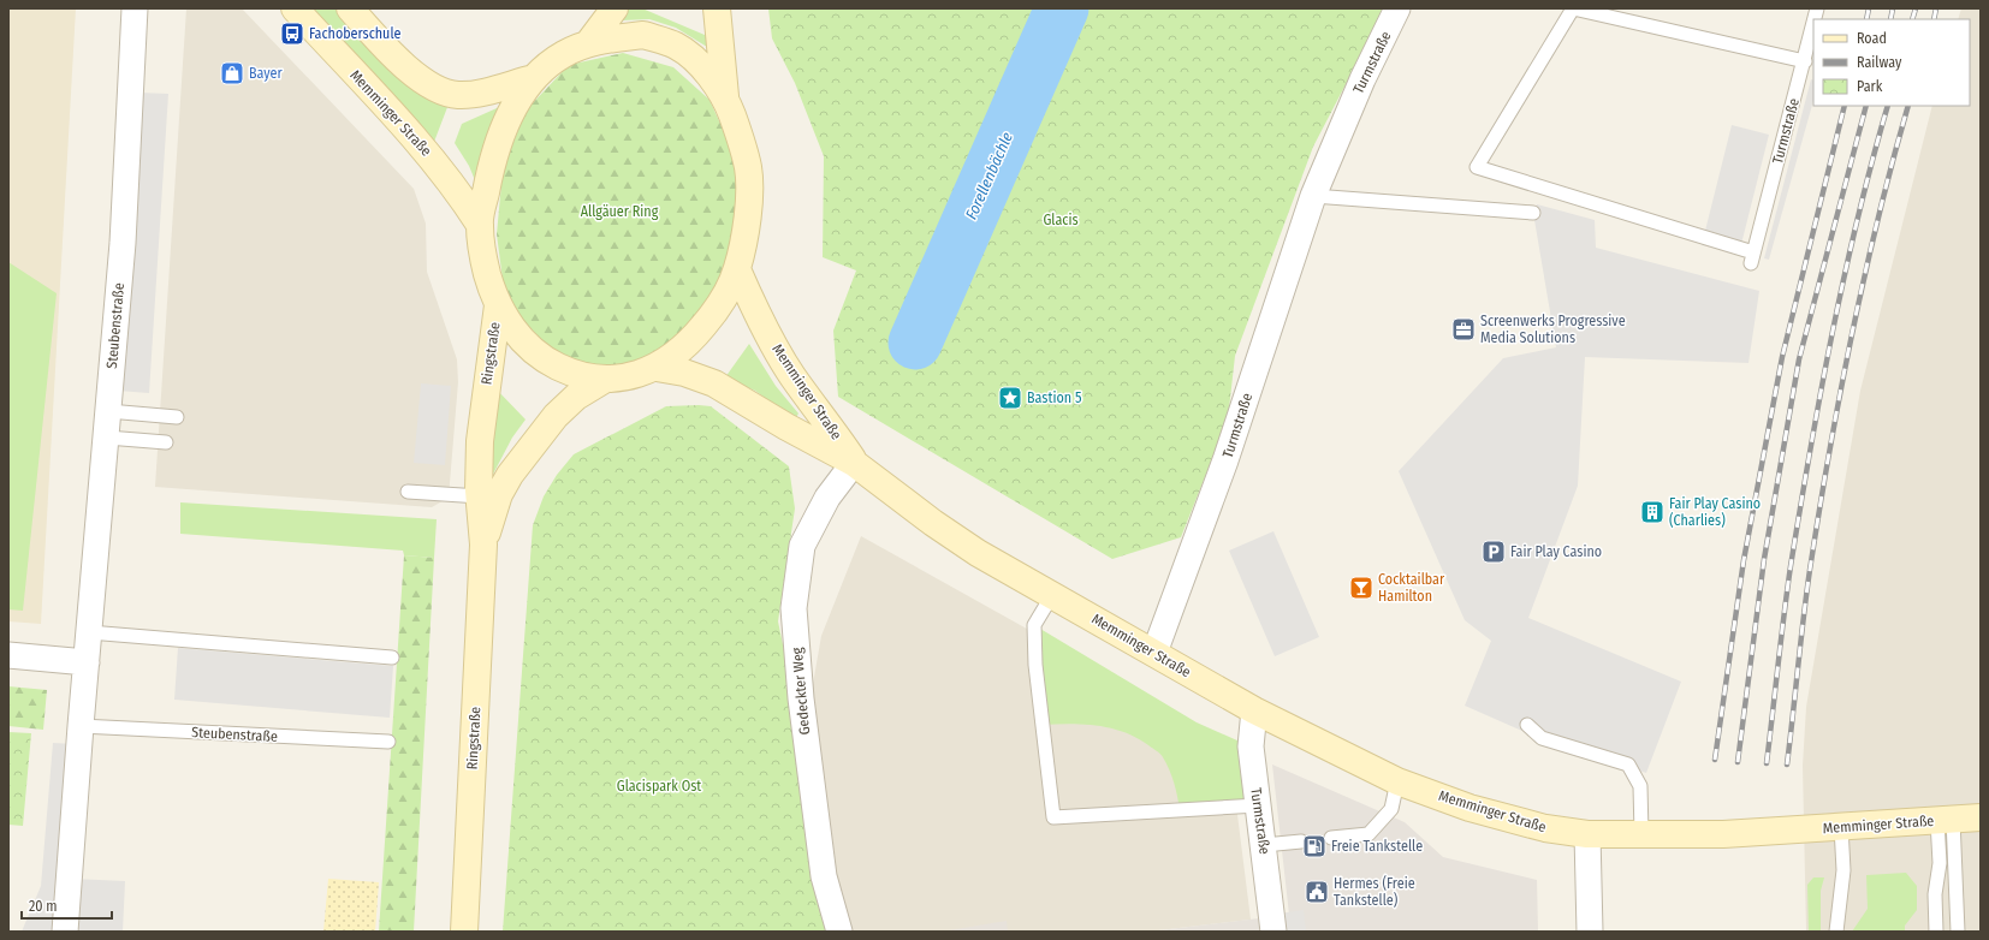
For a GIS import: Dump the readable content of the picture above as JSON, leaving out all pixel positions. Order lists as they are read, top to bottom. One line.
{"streets":{"main road":["Memminger Straße","Ringstraße"],"street":["Turmstraße","Steubenstraße","Gedeckter Weg"]},"crossings":[["Turmstraße","Memminger Straße"],["Memminger Straße","Gedeckter Weg"]],"water":["Forellenbächle"],"parks":["Allgäuer Ring","Glacis","Glacispark Ost"],"places":{"bus stop":["Fachoberschule"],"shop":["Bayer"],"office":["Screenwerks Progressive Media Solutions"],"place":["Bastion 5"],"building":["Fair Play Casino (Charlies)"],"parking":["Fair Play Casino"],"bar":["Cocktailbar Hamilton"],"fuel station":["Freie Tankstelle"],"public building":["Hermes (Freie Tankstelle)"]},"legend":["Road","Railway","Park"],"scale_bar":"20 m"}
